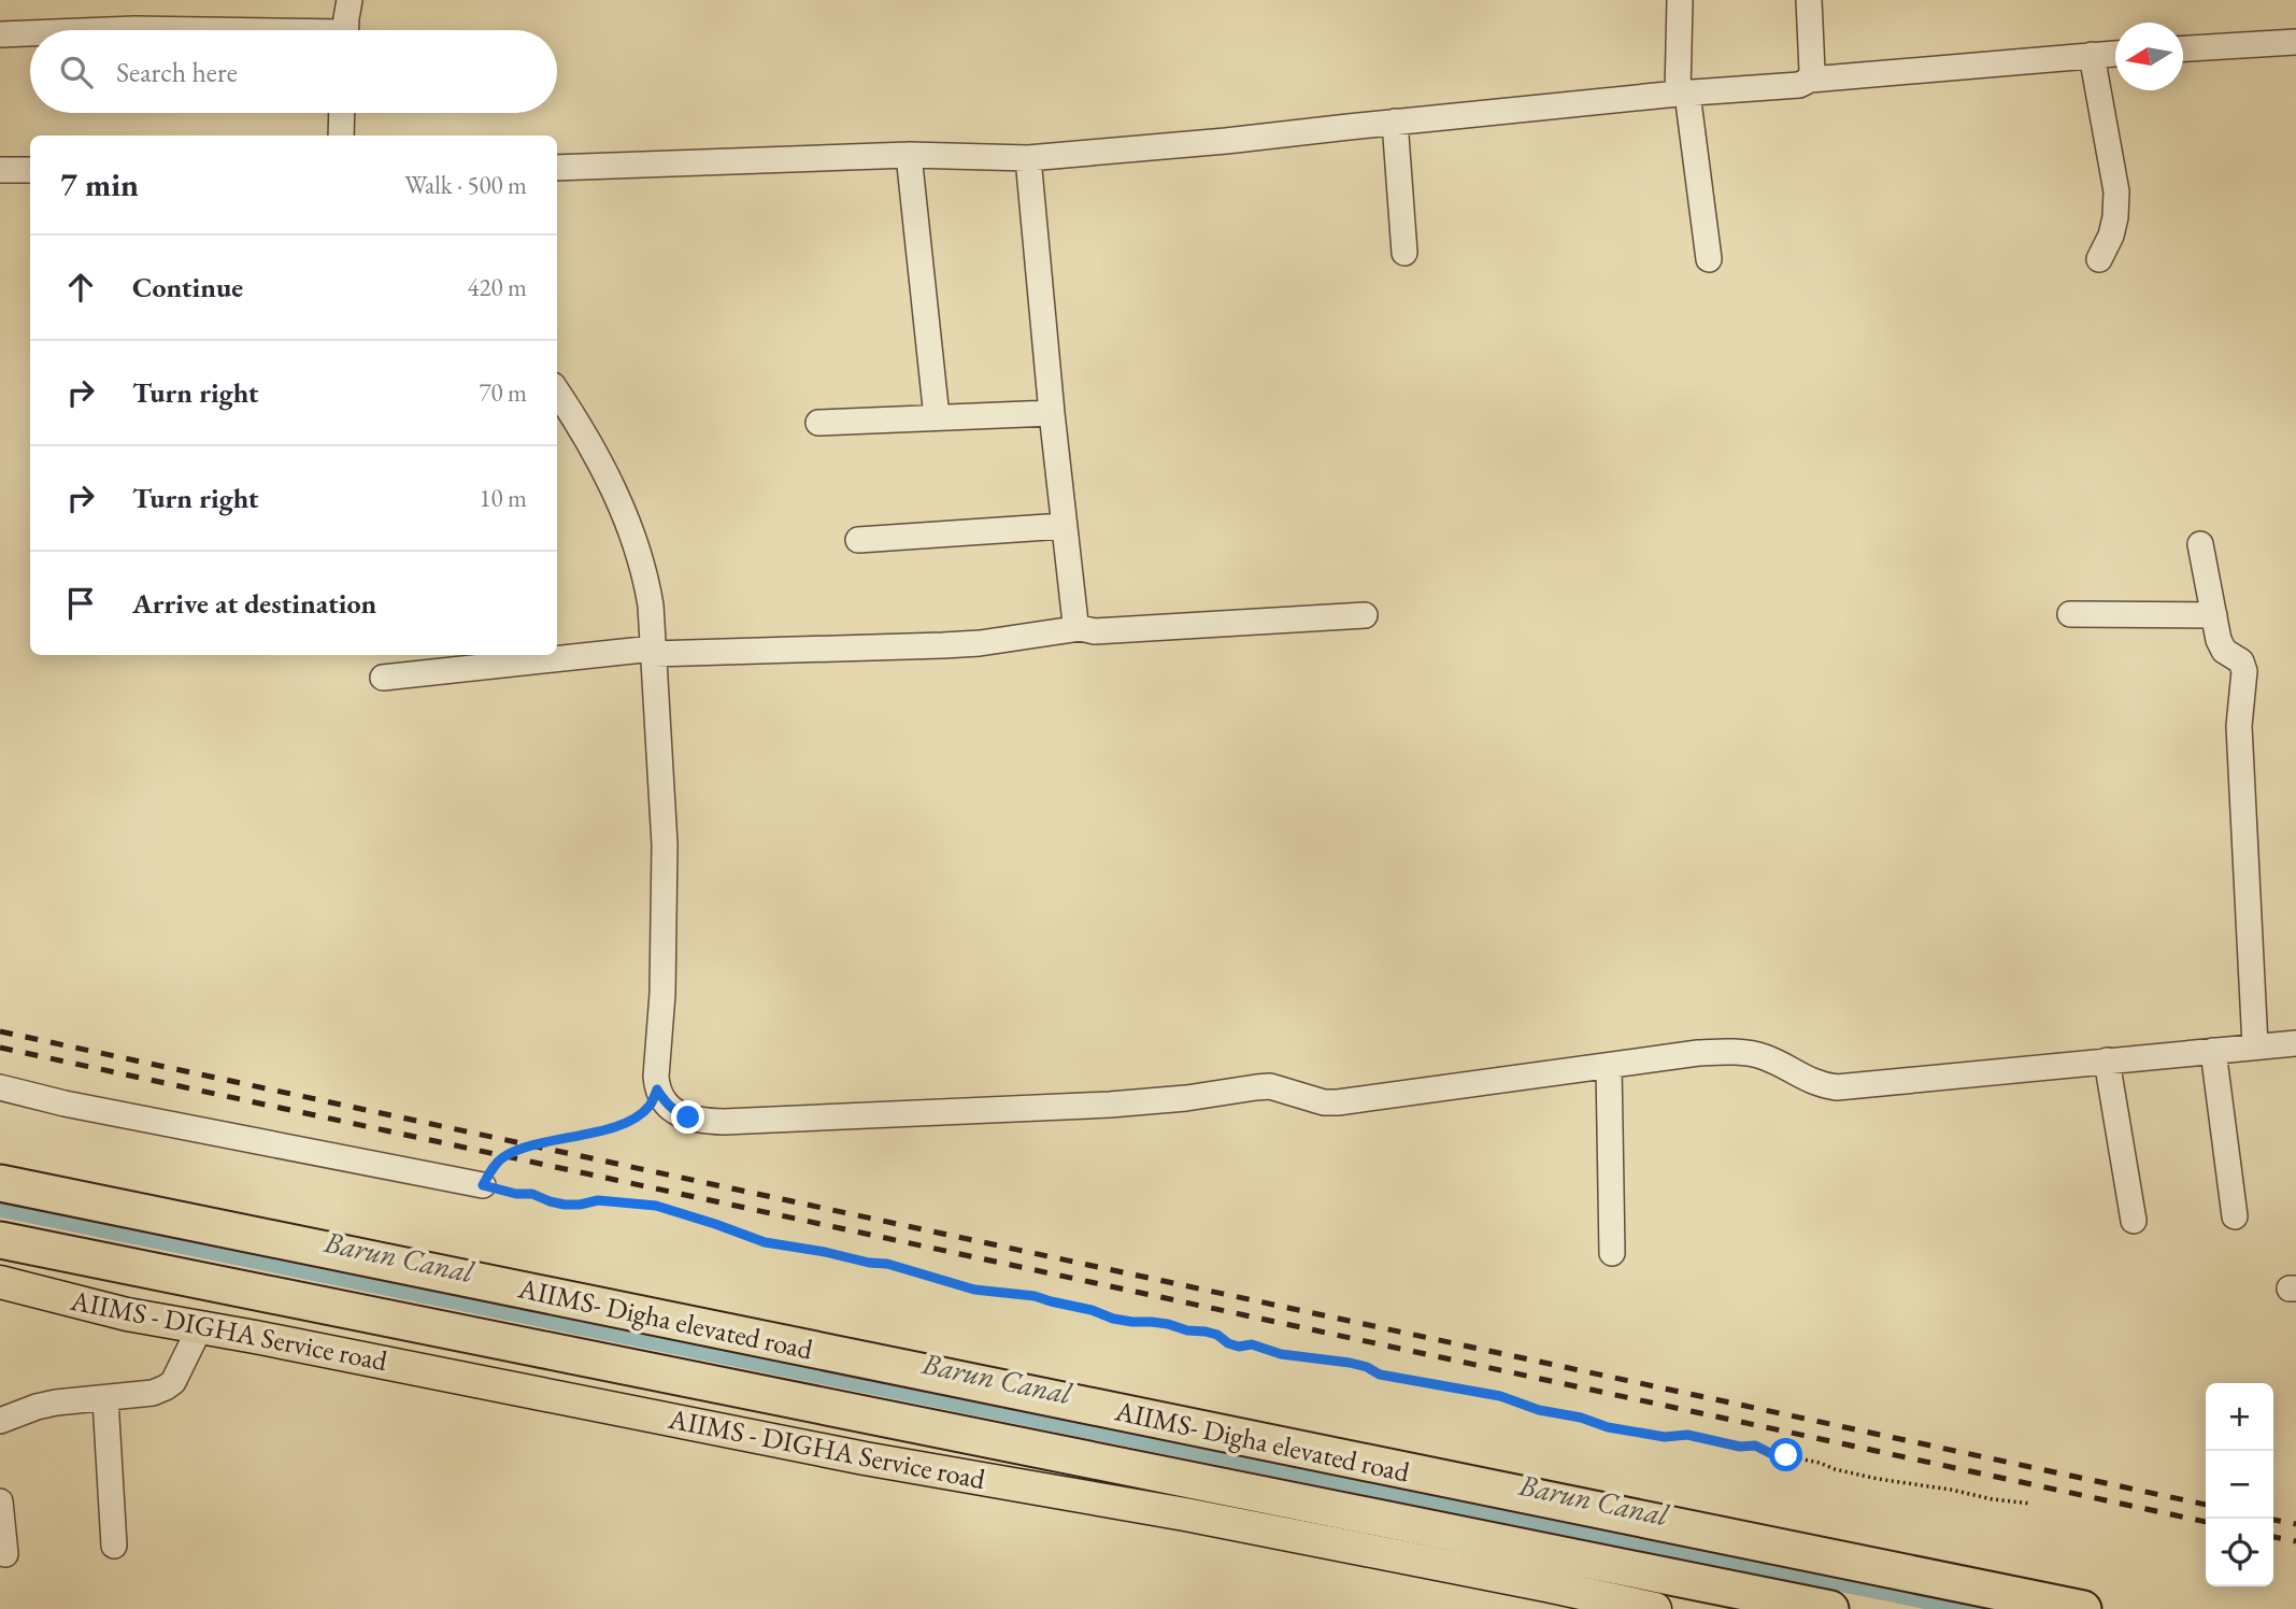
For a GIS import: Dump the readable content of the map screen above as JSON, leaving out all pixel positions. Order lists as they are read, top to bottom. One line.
{"streets":{"highway":["AIIMS- Digha elevated road"],"main road":["AIIMS - DIGHA Service road"]},"water":["Barun Canal"],"north":"left","page":{"search":"Search here","heading":["7 min","Walk · 500 m"],"list":[["Continue","420 m"],["Turn right","70 m"],["Turn right","10 m"],"Arrive at destination"],"map_buttons":["+","−"]}}
